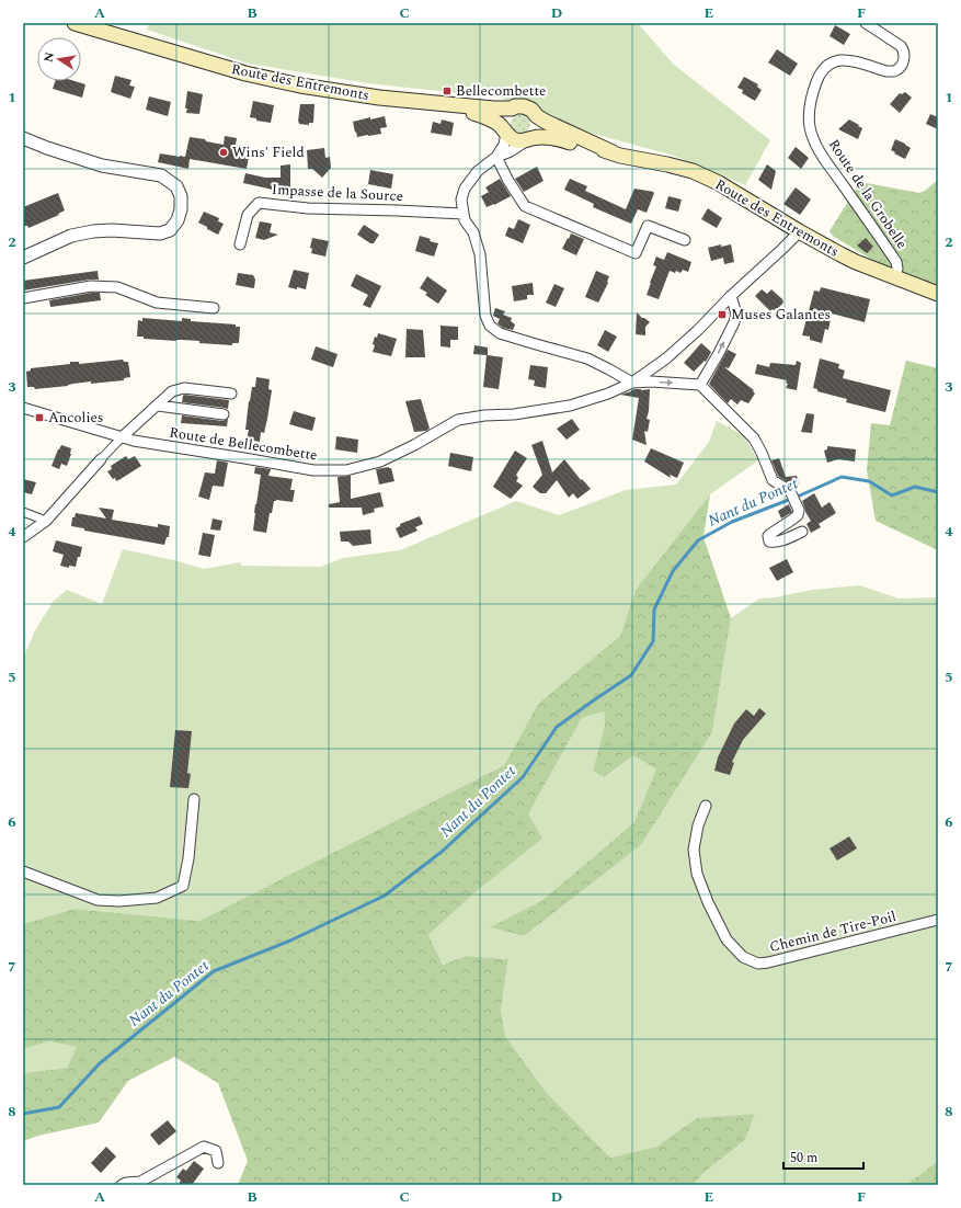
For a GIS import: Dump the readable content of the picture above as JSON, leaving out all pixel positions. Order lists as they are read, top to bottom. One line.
{"streets":{"main road":["Route des Entremonts"],"street":["Impasse de la Source","Route de la Grobelle","Route de Bellecombette","Chemin de Tire-Poil"]},"crossings":[["Route des Entremonts","Route de la Grobelle"],["Route des Entremonts","Route de Bellecombette"]],"water":["Nant du Pontet"],"places":{"transit":["Bellecombette","Muses Galantes","Ancolies"],"other":["Wins' Field"]},"scale_bar":"50 m","north":"left","grid":{"columns":["A","B","C","D","E","F"],"rows":["1","2","3","4","5","6","7","8"]}}
